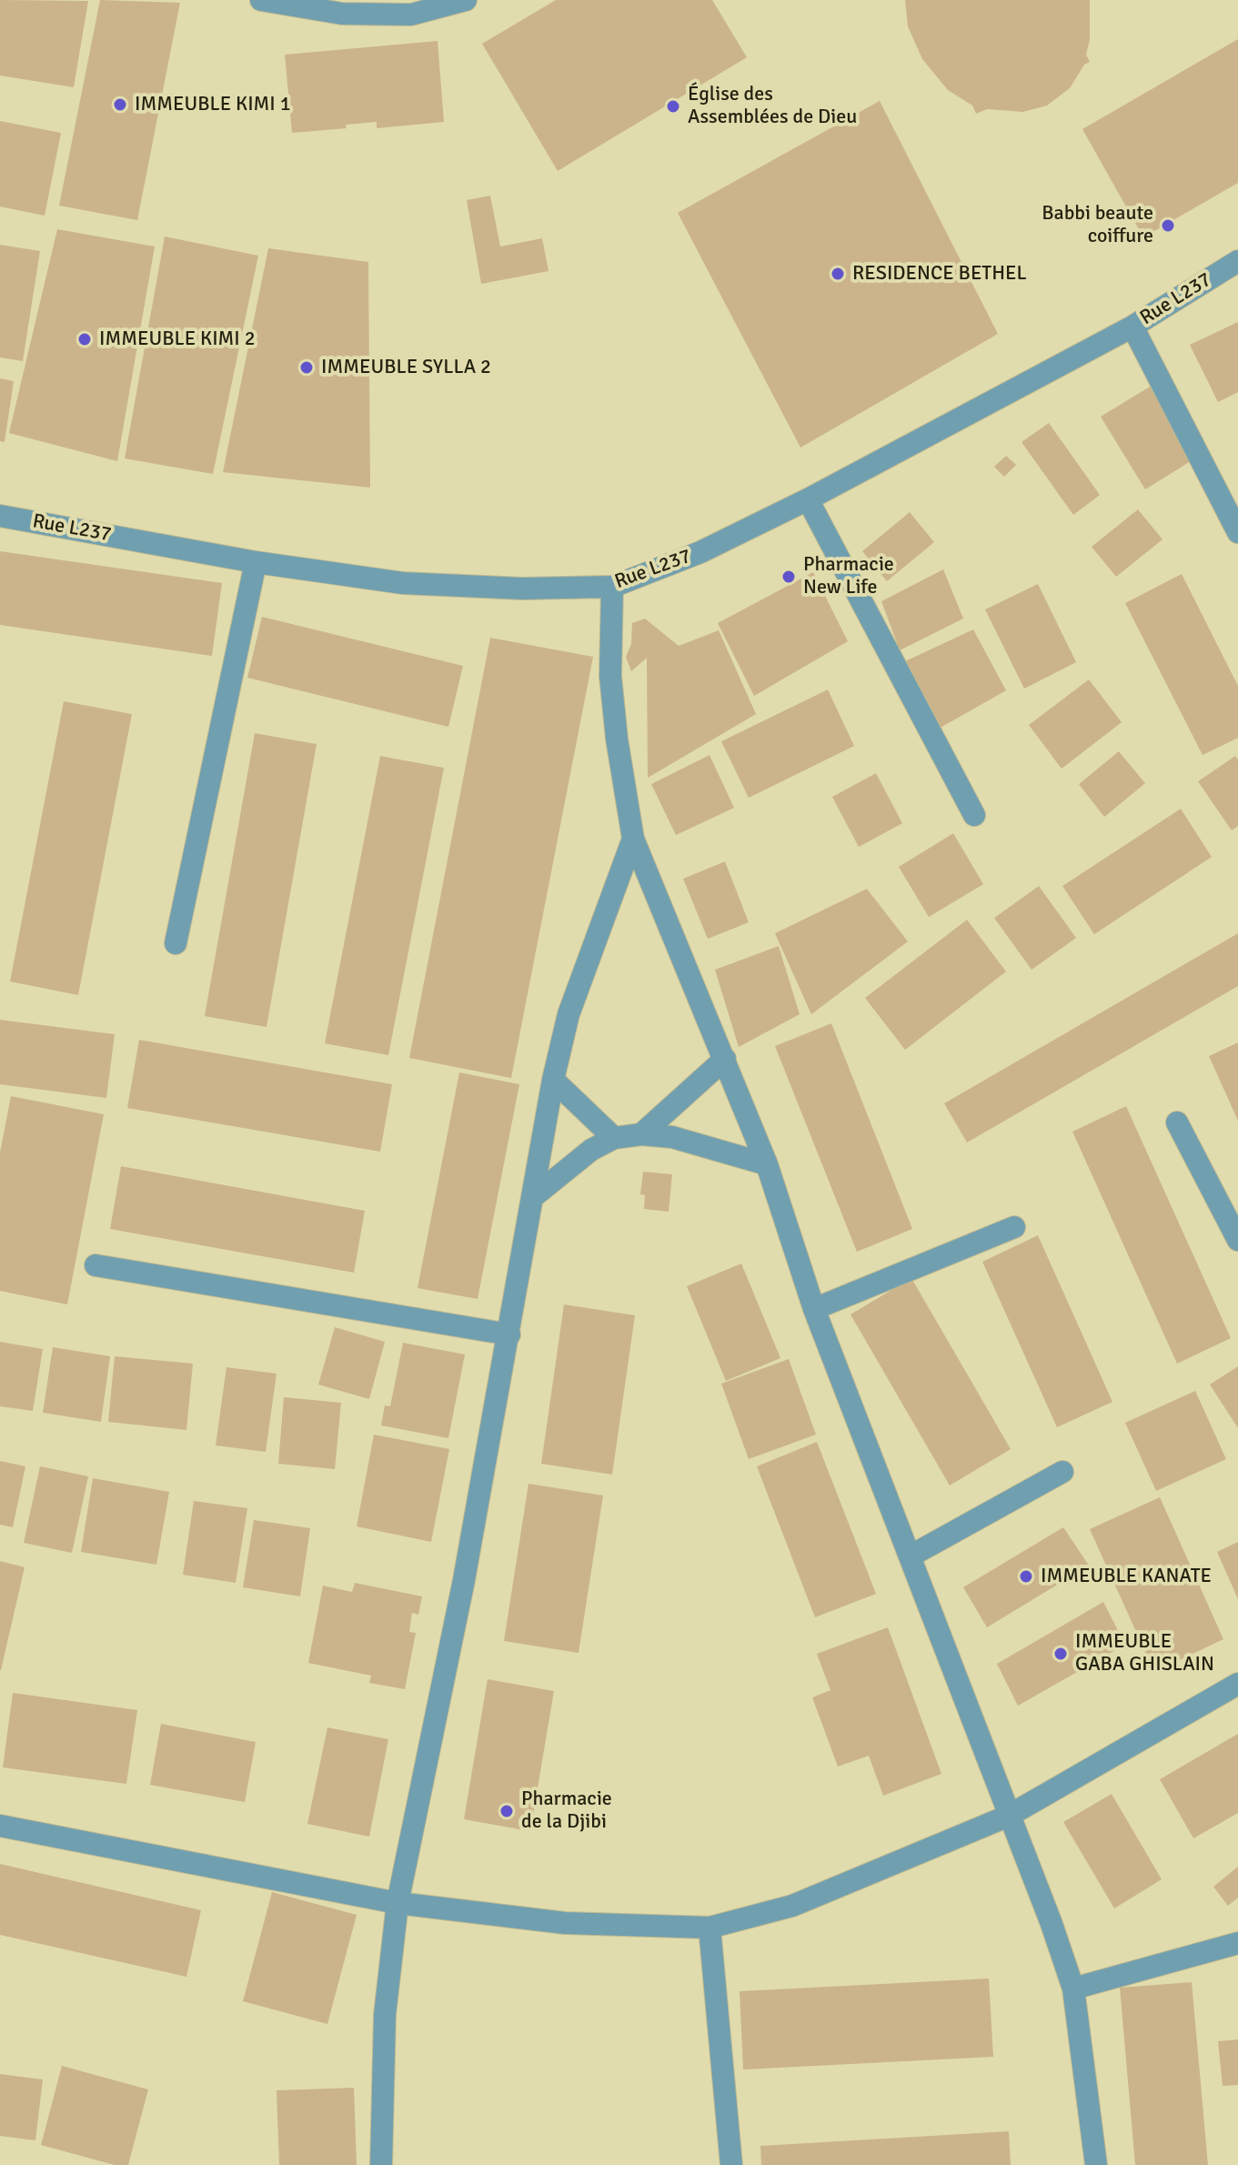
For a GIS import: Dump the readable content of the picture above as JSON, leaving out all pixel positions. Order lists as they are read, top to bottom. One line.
{"streets":{"street":["Rue L237"]},"places":["IMMEUBLE KIMI 1","Église des Assemblées de Dieu","Babbi beaute coiffure","RESIDENCE BETHEL","IMMEUBLE KIMI 2","IMMEUBLE SYLLA 2","Pharmacie New Life","IMMEUBLE KANATE","IMMEUBLE GABA GHISLAIN","Pharmacie de la Djibi"]}
